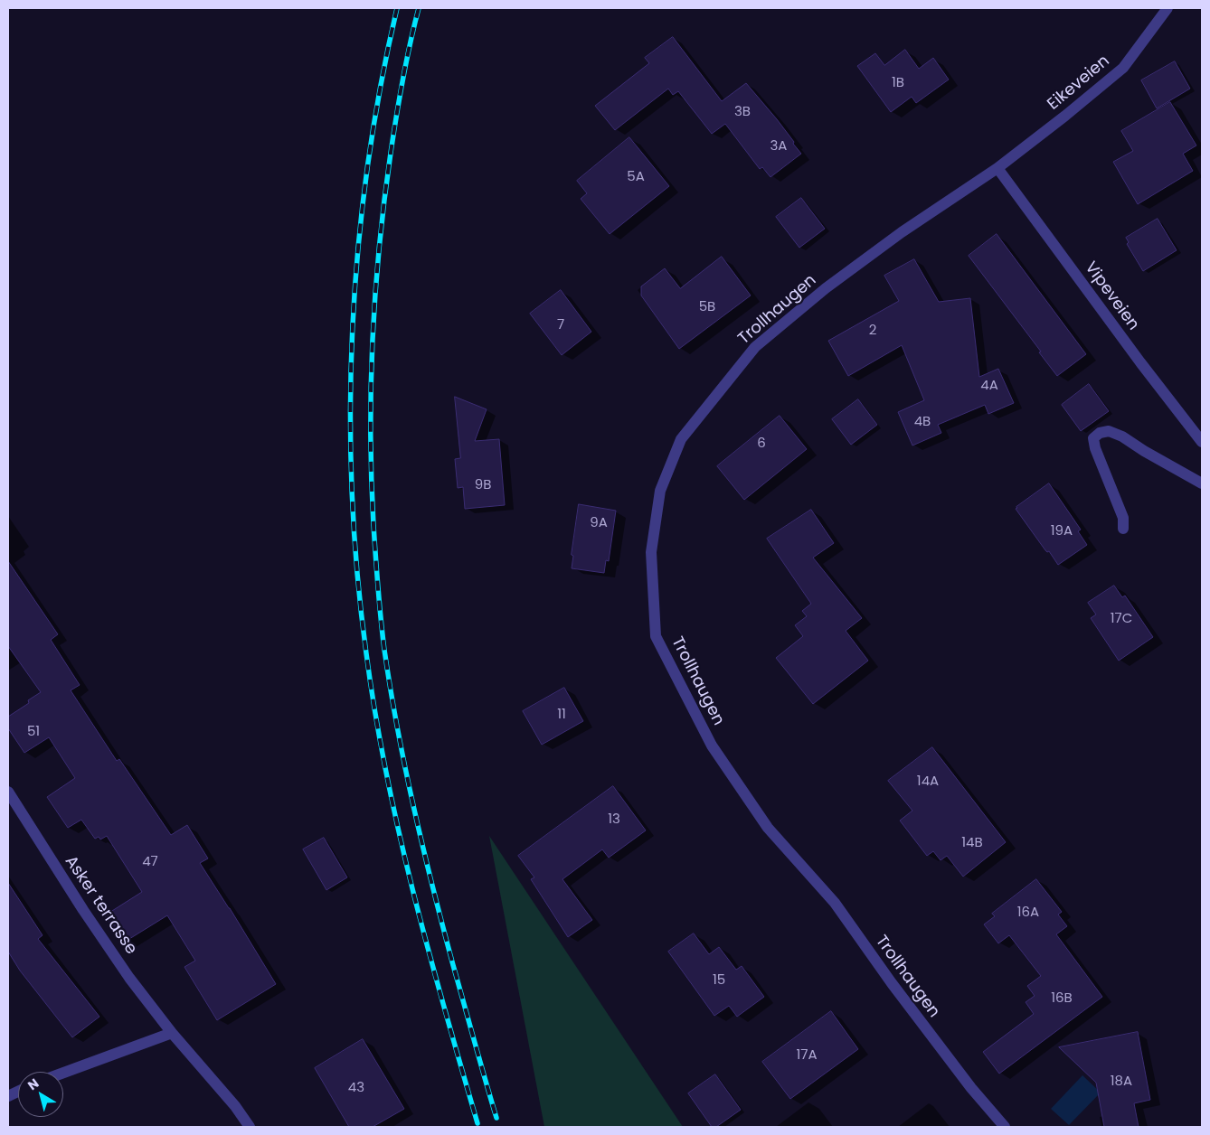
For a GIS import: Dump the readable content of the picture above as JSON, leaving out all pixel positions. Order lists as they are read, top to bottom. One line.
{"streets":{"street":["Eikeveien","Vipeveien","Trollhaugen","Asker terrasse"]},"crossings":[["Eikeveien","Vipeveien"],["Eikeveien","Trollhaugen"],["Vipeveien","Trollhaugen"]],"house_numbers":["1B","3B","3A","5A","5B","7","2","4A","4B","6","9B","9A","19A","17C","11","51","14A","13","14B","47","16A","15","16B","17A","18A","43"],"north":"top left"}
